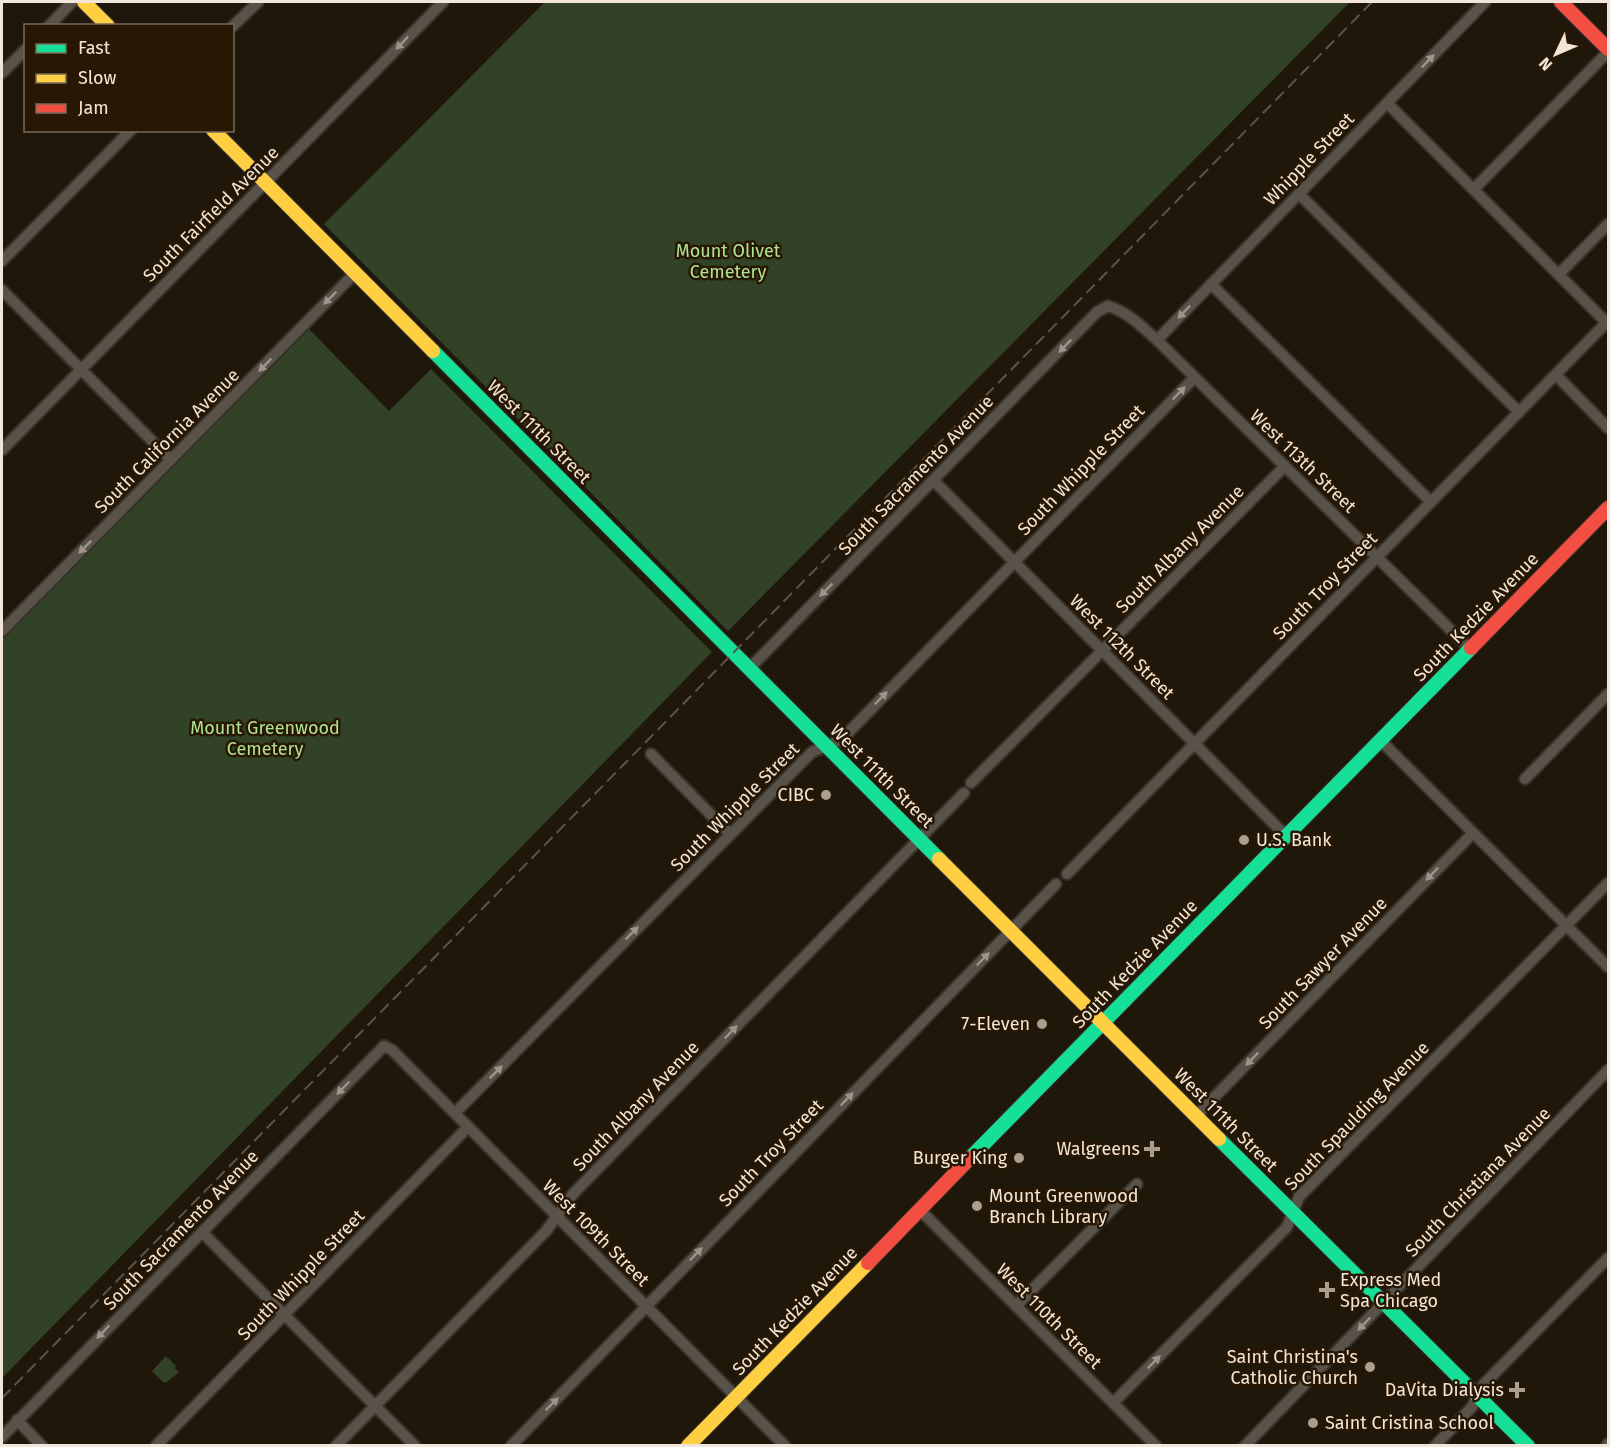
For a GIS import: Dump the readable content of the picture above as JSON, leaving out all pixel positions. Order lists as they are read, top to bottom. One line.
{"streets":{"main road":["West 111th Street","South Kedzie Avenue"],"street":["Whipple Street","South Fairfield Avenue","South California Avenue","West 113th Street","South Whipple Street","South Sacramento Avenue","South Albany Avenue","South Troy Street","West 112th Street","South Sawyer Avenue","South Spaulding Avenue","South Christiana Avenue","West 109th Street","West 110th Street"]},"crossings":[["Whipple Street","West 113th Street"],["South Fairfield Avenue","West 111th Street"],["West 111th Street","South California Avenue"],["West 111th Street","South Whipple Street"],["West 111th Street","South Sacramento Avenue"],["West 111th Street","South Albany Avenue"],["West 111th Street","South Troy Street"],["West 111th Street","South Kedzie Avenue"],["West 111th Street","South Sawyer Avenue"],["West 111th Street","South Spaulding Avenue"],["West 111th Street","South Christiana Avenue"],["West 113th Street","South Whipple Street"],["West 113th Street","South Sacramento Avenue"],["West 113th Street","South Albany Avenue"],["West 113th Street","South Troy Street"],["West 113th Street","South Kedzie Avenue"],["South Whipple Street","West 112th Street"],["South Whipple Street","West 109th Street"],["South Sacramento Avenue","West 112th Street"],["South Sacramento Avenue","West 109th Street"],["South Albany Avenue","West 112th Street"],["South Albany Avenue","West 109th Street"],["South Troy Street","West 112th Street"],["South Troy Street","West 109th Street"],["South Kedzie Avenue","West 112th Street"],["South Kedzie Avenue","West 109th Street"],["South Kedzie Avenue","West 110th Street"],["South Spaulding Avenue","West 110th Street"]],"one_way":["South Fairfield Avenue","South California Avenue","South Whipple Street","South Sacramento Avenue","South Albany Avenue","South Troy Street","South Sawyer Avenue","South Spaulding Avenue","South Christiana Avenue"],"parks":["Mount Olivet Cemetery","Mount Greenwood Cemetery"],"places":{"other":["CIBC","U.S. Bank","7-Eleven","Burger King","Mount Greenwood Branch Library","Saint Christina's Catholic Church","Saint Cristina School"],"health":["Walgreens","Express Med Spa Chicago","DaVita Dialysis"]},"legend":["Fast","Slow","Jam"],"north":"bottom left"}
